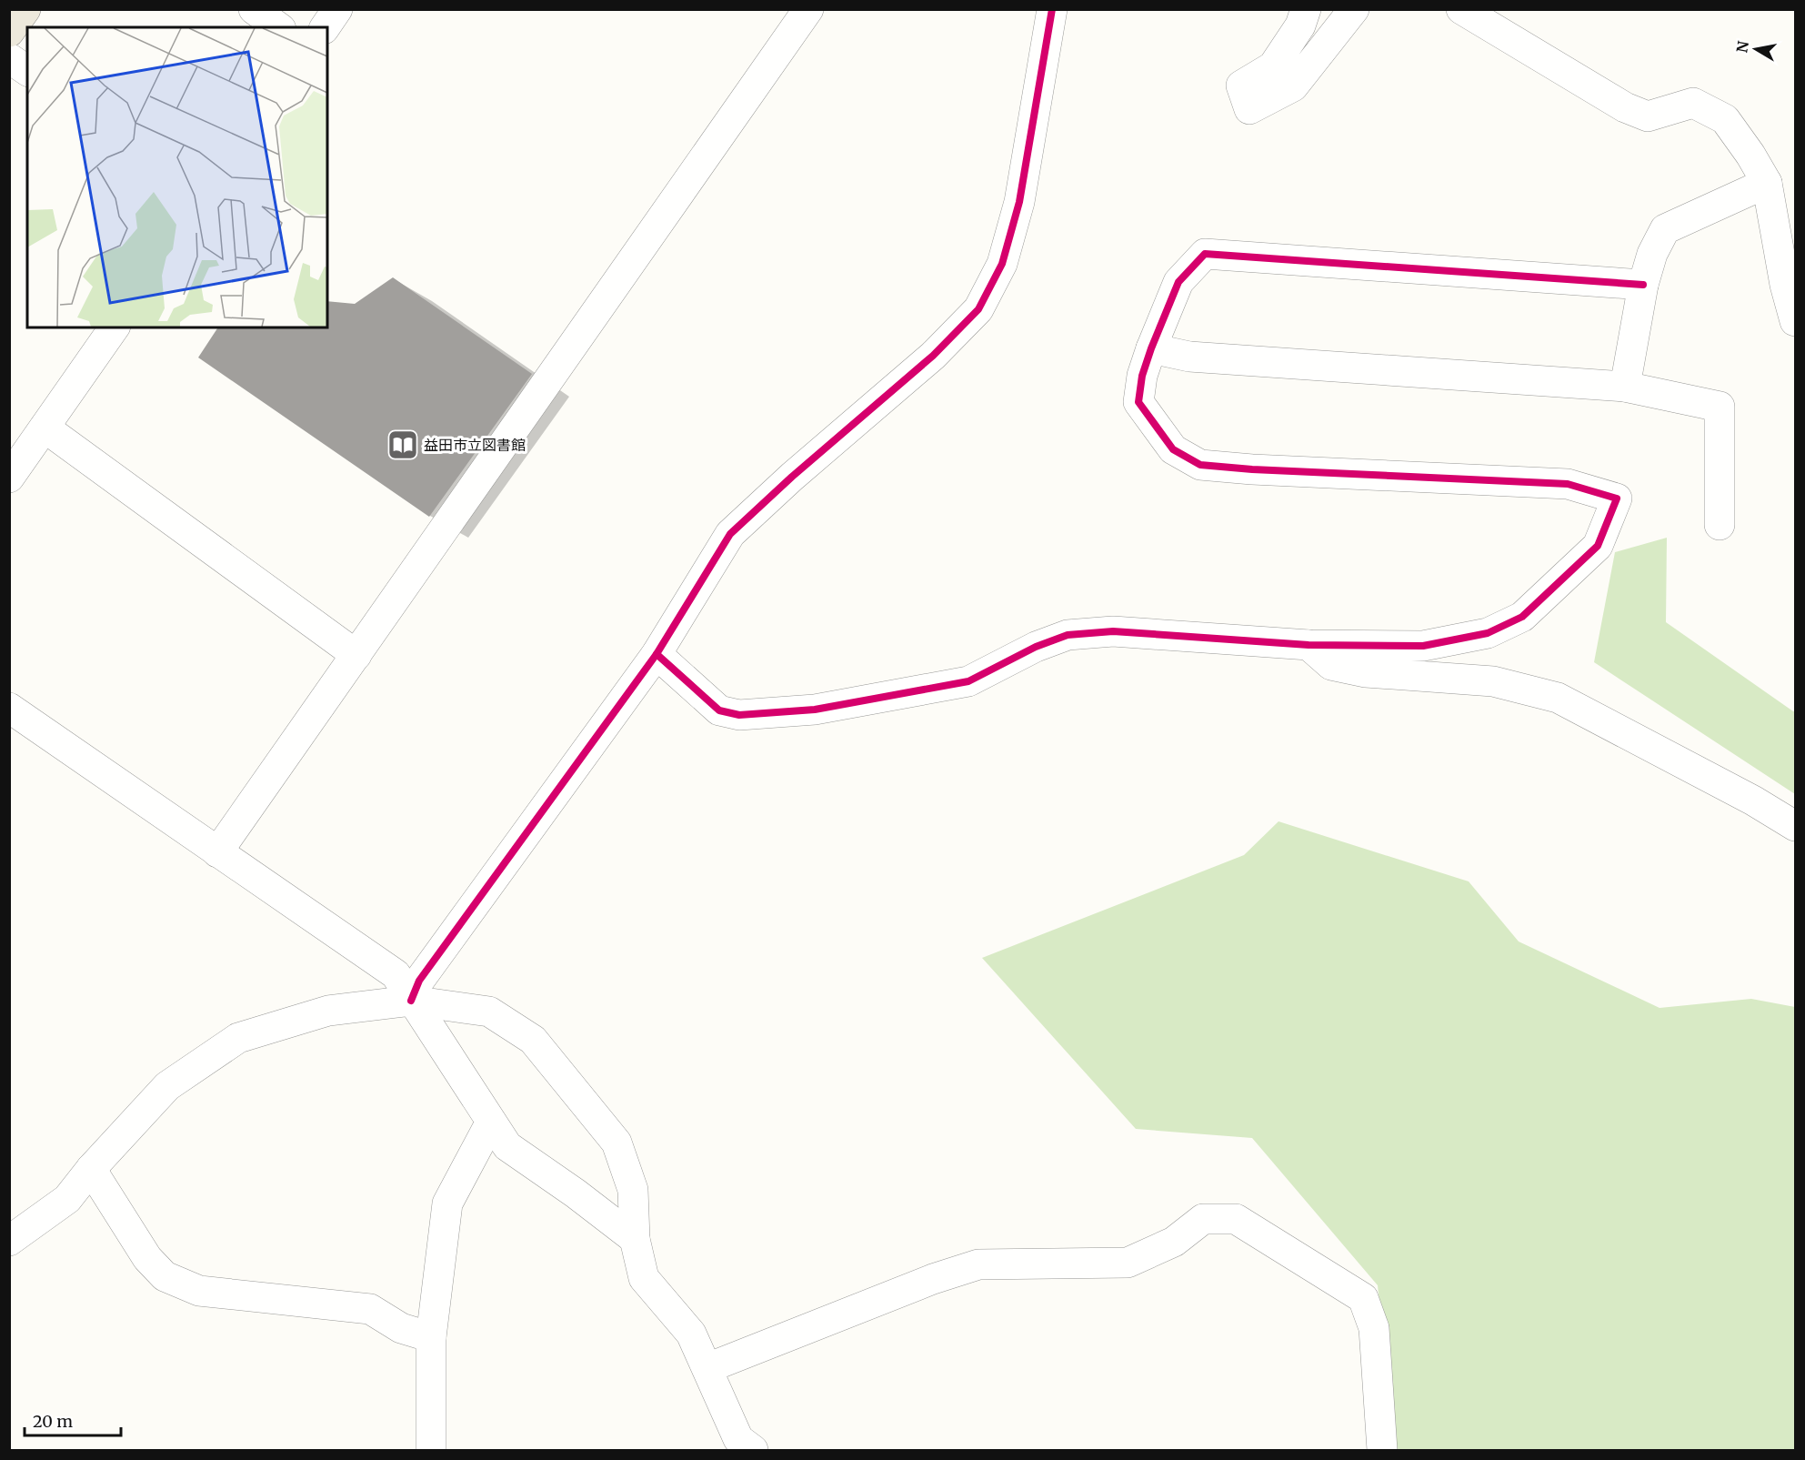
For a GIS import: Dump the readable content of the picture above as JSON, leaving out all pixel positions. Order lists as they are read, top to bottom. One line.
{"places":{"library":["益田市立図書館"]},"scale_bar":"20 m","north":"left"}
